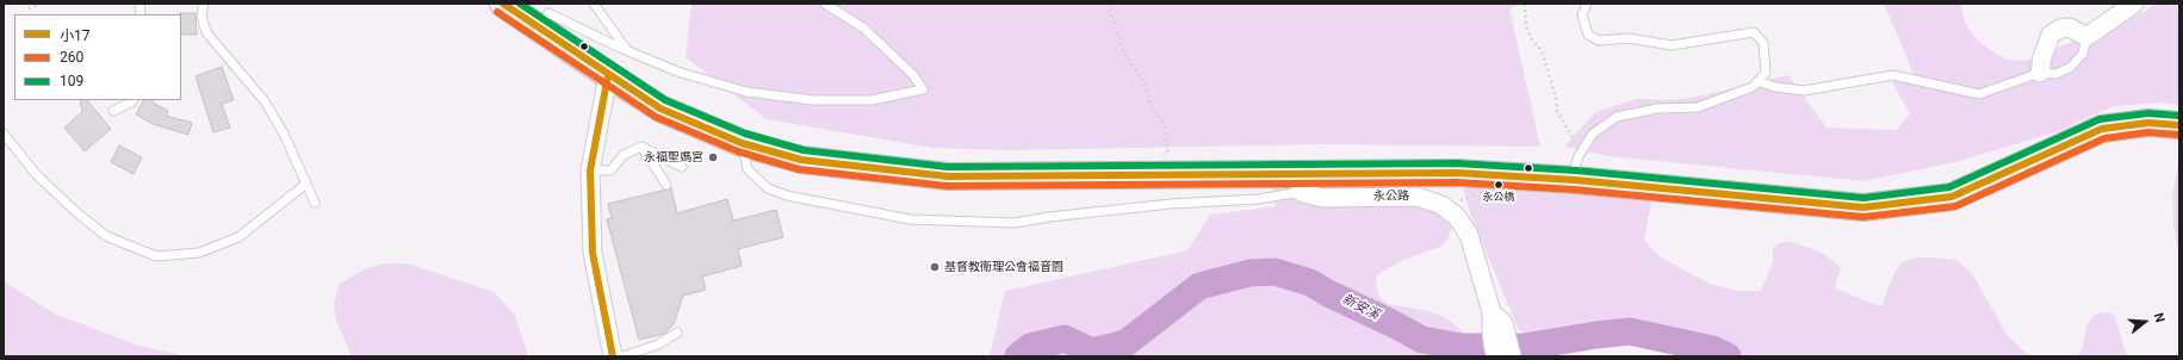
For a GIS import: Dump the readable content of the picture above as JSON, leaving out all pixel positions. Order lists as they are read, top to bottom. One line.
{"streets":{"street":["永公路"]},"water":["新安溪"],"places":["永福聖媽宮","永公橋","基督教衛理公會福音園"],"lines":["transit line 小17","transit line 109","transit line 260"],"legend":["小17","260","109"],"north":"right"}
